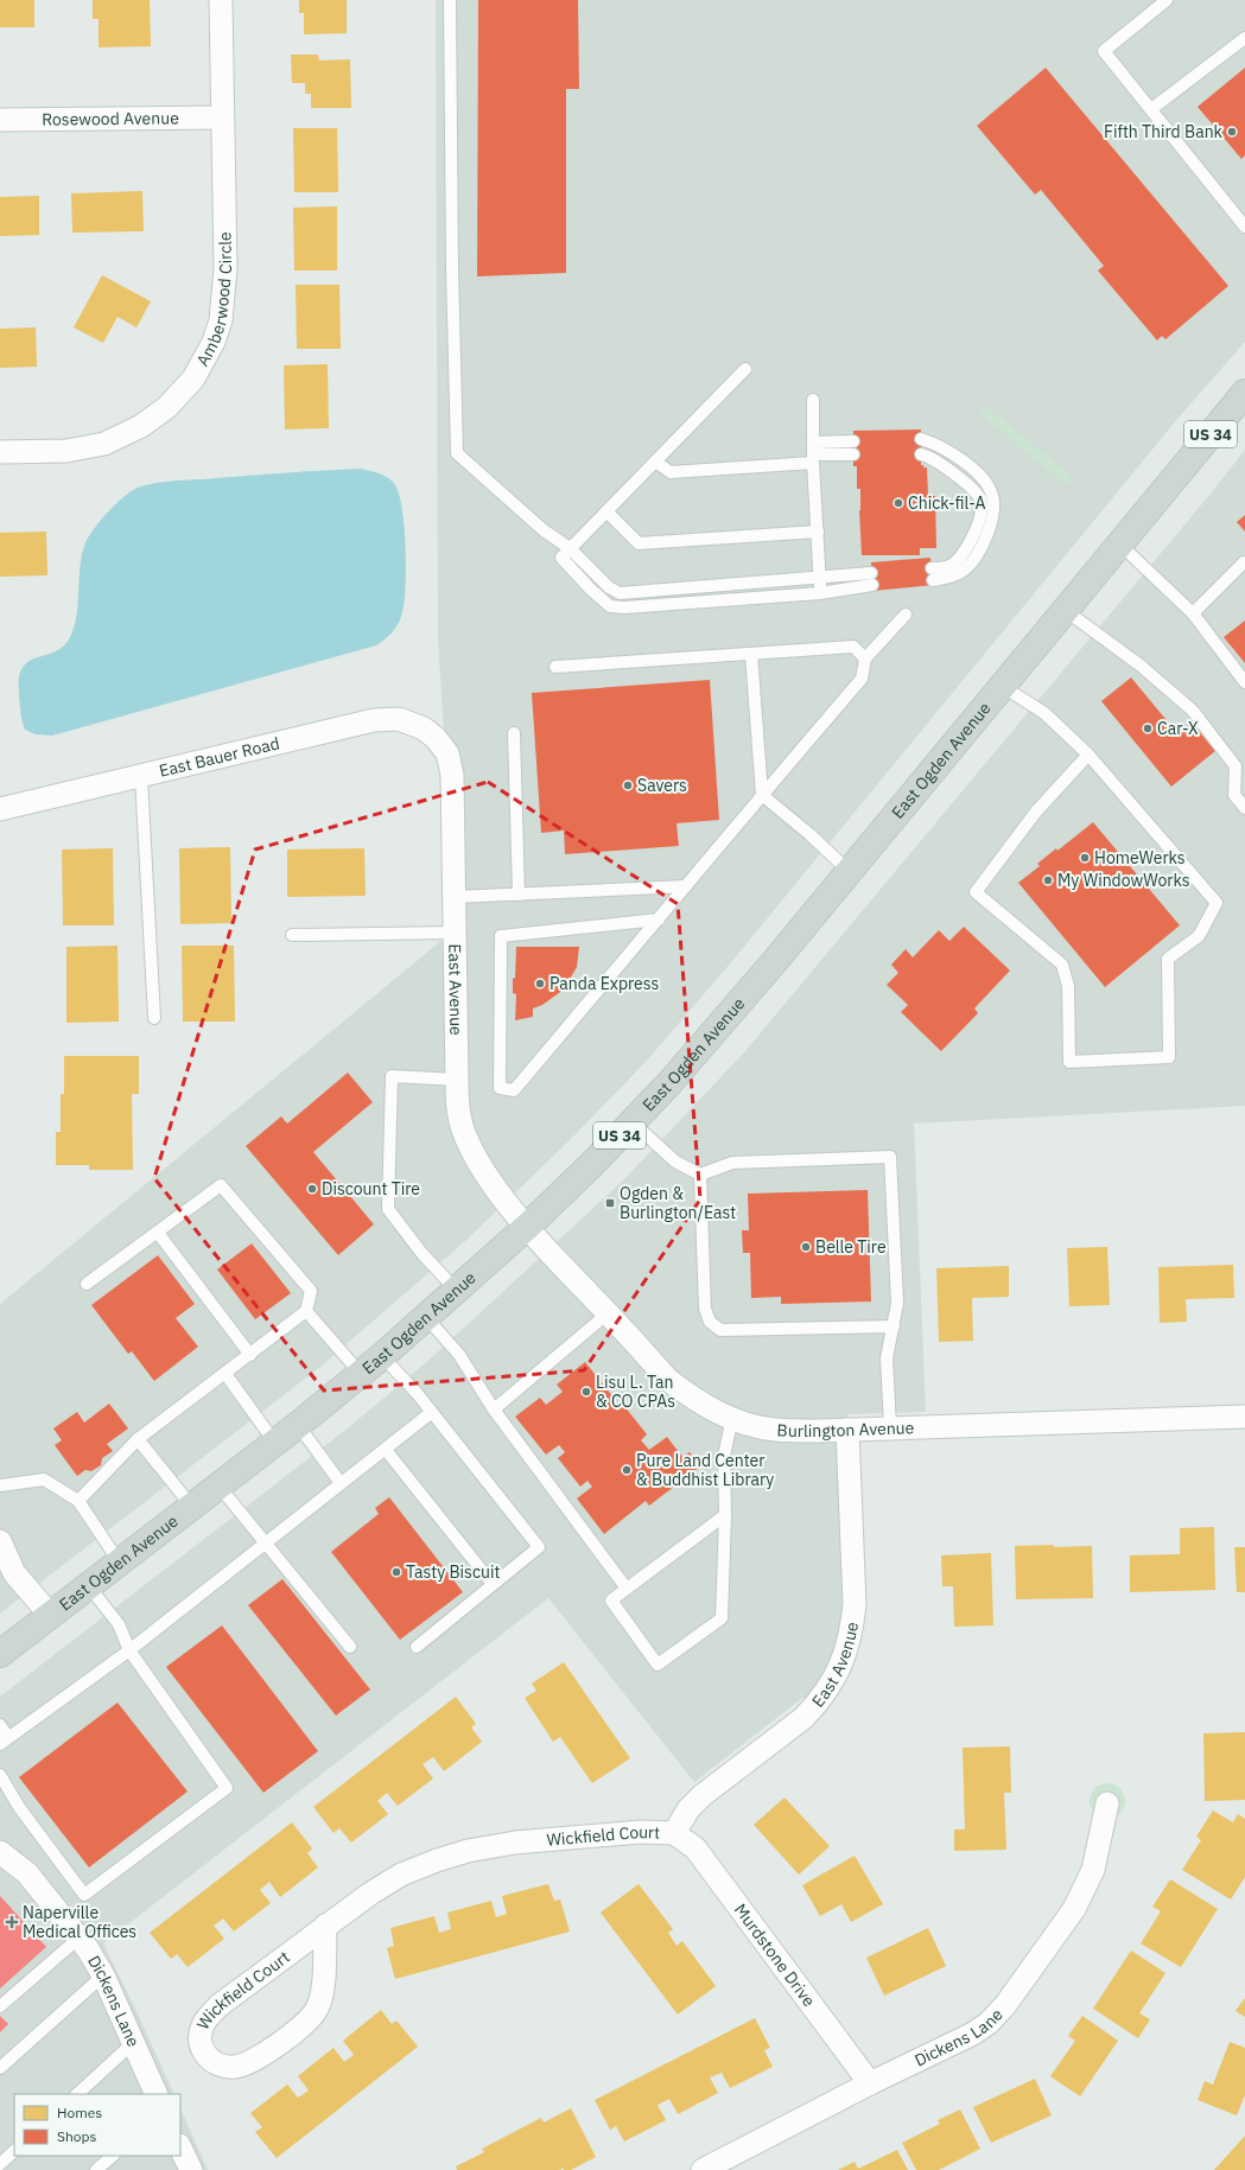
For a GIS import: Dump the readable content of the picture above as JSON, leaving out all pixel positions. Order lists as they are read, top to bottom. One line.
{"streets":{"main road":["US 34","East Ogden Avenue"],"street":["Rosewood Avenue","Amberwood Circle","East Bauer Road","East Avenue","Burlington Avenue","Wickfield Court","Murdstone Drive","Dickens Lane"]},"crossings":[["Rosewood Avenue","Amberwood Circle"],["East Bauer Road","East Avenue"],["East Ogden Avenue","East Avenue"],["East Ogden Avenue","Burlington Avenue"],["East Avenue","Burlington Avenue"],["East Avenue","Wickfield Court"],["East Avenue","Murdstone Drive"],["Wickfield Court","Murdstone Drive"],["Murdstone Drive","Dickens Lane"]],"places":{"other":["Fifth Third Bank","Chick-fil-A","Car-X","Savers","HomeWerks","My WindowWorks","Panda Express","Discount Tire","Belle Tire","Lisu L. Tan & CO CPAs","Pure Land Center & Buddhist Library","Tasty Biscuit"],"transit":["Ogden & Burlington/East"],"health":["Naperville Medical Offices"]},"legend":["Homes","Shops"]}
